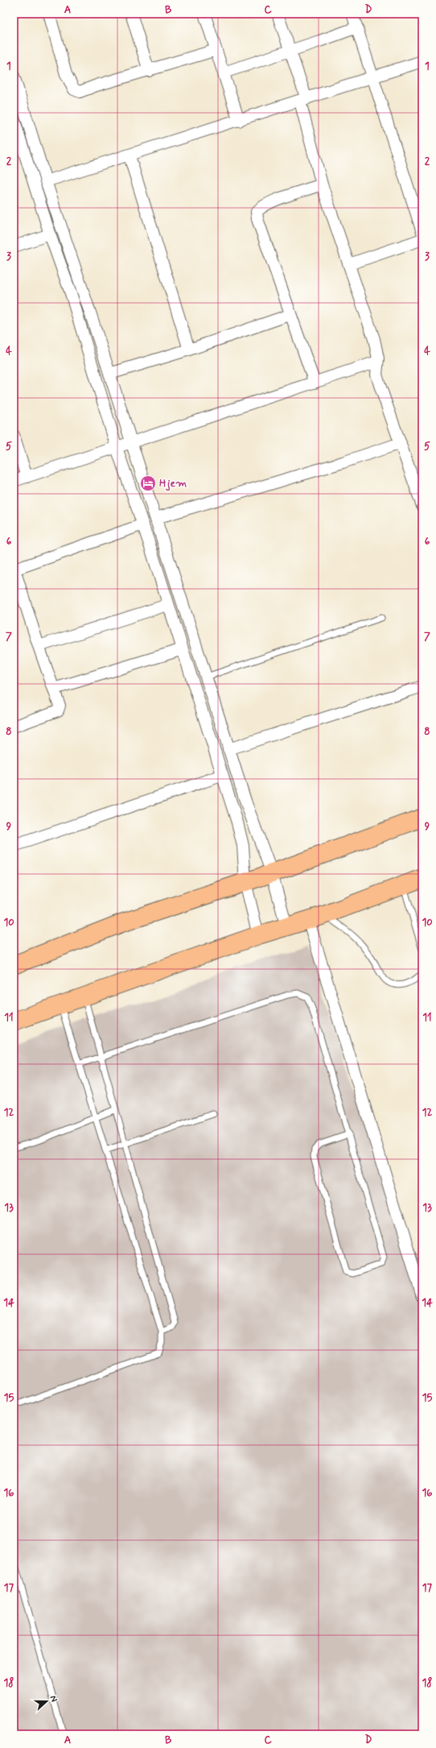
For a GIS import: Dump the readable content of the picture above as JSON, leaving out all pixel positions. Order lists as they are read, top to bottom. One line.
{"places":{"hotel":["Hjem"]},"north":"right","grid":{"columns":["A","B","C","D"],"rows":["1","2","3","4","5","6","7","8","9","10","11","12","13","14","15","16","17","18"]}}
